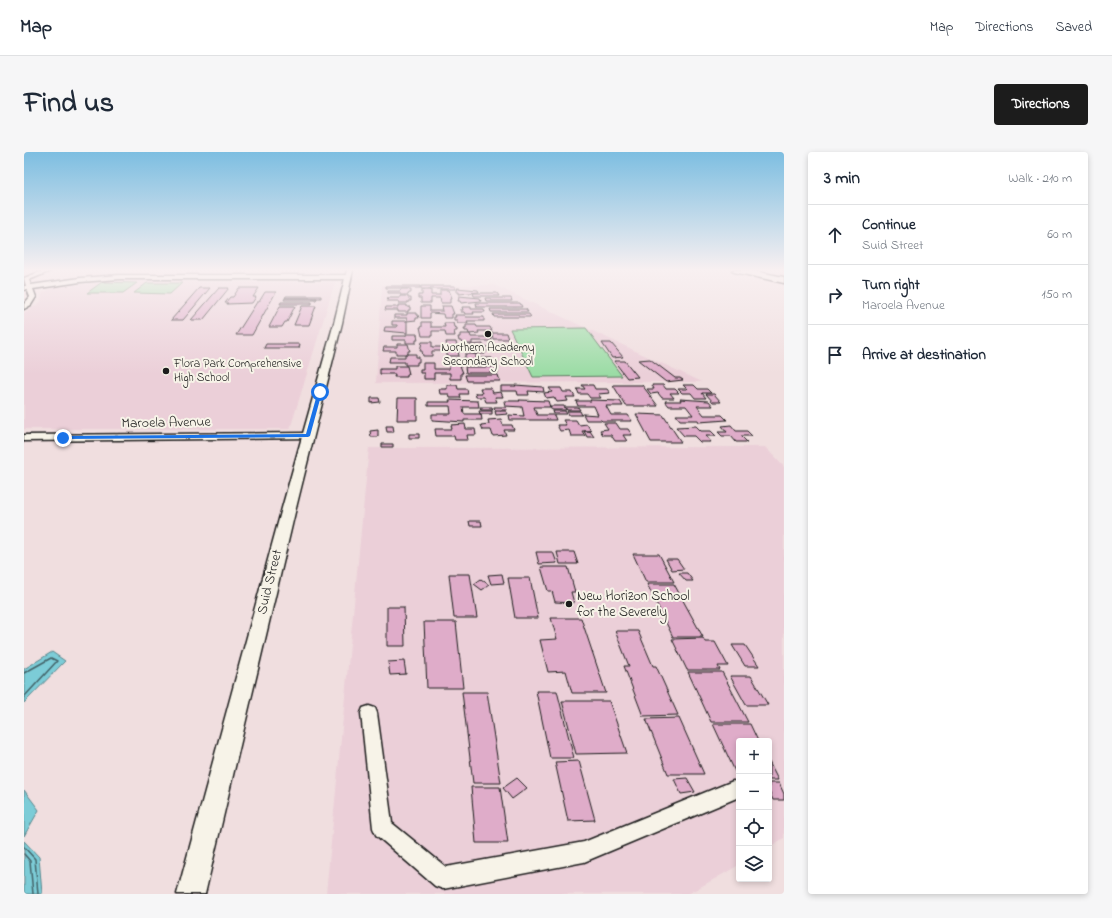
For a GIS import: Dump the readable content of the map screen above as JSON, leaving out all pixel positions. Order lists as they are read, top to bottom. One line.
{"streets":{"street":["Maroela Avenue","Suid Street"]},"crossings":[["Maroela Avenue","Suid Street"]],"places":["Northern Academy Secondary School","Flora Park Comprehensive High School","New Horizon School for the Severely"],"page":{"header":"Map","nav":["Map","Directions","Saved"],"title":"Find us","buttons":"Directions","heading":["3 min","Walk · 210 m"],"list":[["Continue","Suid Street","60 m"],["Turn right","Maroela Avenue","150 m"],"Arrive at destination"],"map_buttons":["+","−"]}}
